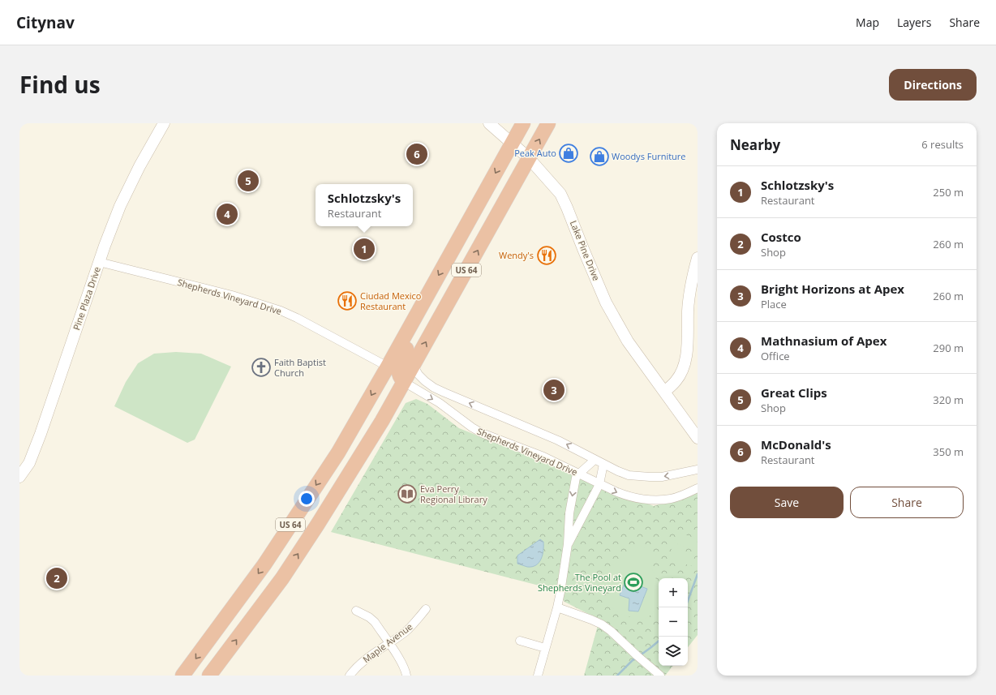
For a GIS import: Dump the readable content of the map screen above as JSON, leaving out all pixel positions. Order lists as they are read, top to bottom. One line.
{"streets":{"highway":["US 64"],"street":["Lake Pine Drive","Shepherds Vineyard Drive","Pine Plaza Drive","Maple Avenue"]},"crossings":[["Lake Pine Drive","US 64"],["US 64","Shepherds Vineyard Drive"],["Shepherds Vineyard Drive","Pine Plaza Drive"]],"places":{"shop":["Peak Auto","Woodys Furniture"],"restaurant":["Wendy's","Ciudad Mexico Restaurant"],"church":["Faith Baptist Church"],"library":["Eva Perry Regional Library"],"sports":["The Pool at Shepherds Vineyard"]},"page":{"header":"Citynav","nav":["Map","Layers","Share"],"title":"Find us","buttons":["Directions",["Save","Share"]],"heading":["Nearby","6 results"],"pins":["6","5","4","1","3","2"],"list":[{"mark":"1","name":"Schlotzsky's","note":"Restaurant","value":"250 m"},{"mark":"2","name":"Costco","note":"Shop","value":"260 m"},{"mark":"3","name":"Bright Horizons at Apex","note":"Place","value":"260 m"},{"mark":"4","name":"Mathnasium of Apex","note":"Office","value":"290 m"},{"mark":"5","name":"Great Clips","note":"Shop","value":"320 m"},{"mark":"6","name":"McDonald's","note":"Restaurant","value":"350 m"}],"popup":["Schlotzsky's","Restaurant"],"map_buttons":["+","−"]}}
